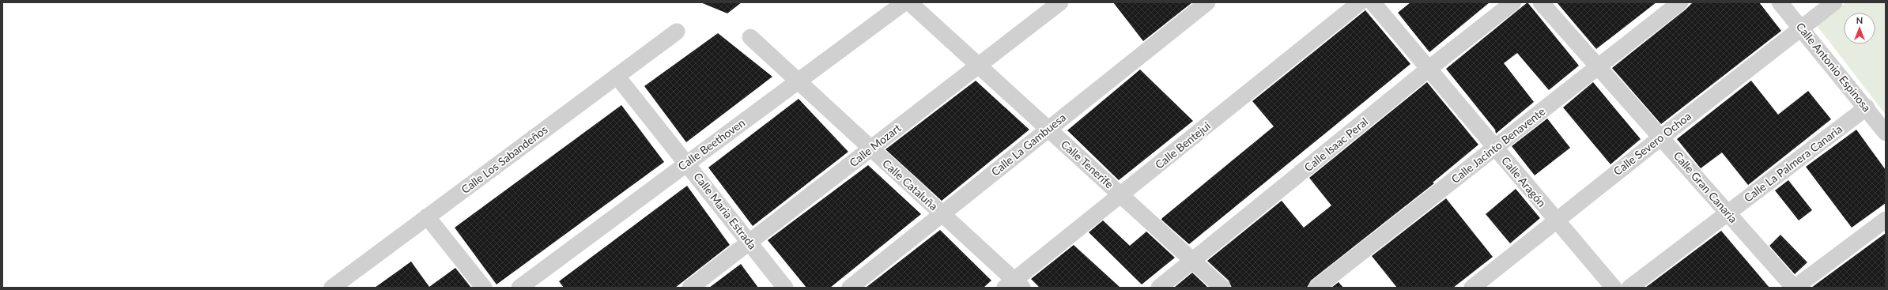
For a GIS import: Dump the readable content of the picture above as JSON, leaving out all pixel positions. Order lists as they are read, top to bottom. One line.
{"streets":{"street":["Calle Antonio Espinosa","Calle Severo Ochoa","Calle Beethoven","Calle La Gambuesa","Calle Isaac Peral","Calle Mozart","Calle Bentejui","Calle Jacinto Benavente","Calle Los Sabandeños","Calle La Palmera Canaria","Calle Tenerife","Calle Aragón","Calle Cataluña","Calle Gran Canaria","Calle Maria Estrada"]},"crossings":[["Calle Antonio Espinosa","Calle Severo Ochoa"],["Calle Antonio Espinosa","Calle La Palmera Canaria"],["Calle Severo Ochoa","Calle Aragón"],["Calle Severo Ochoa","Calle Gran Canaria"],["Calle Beethoven","Calle Cataluña"],["Calle Beethoven","Calle Maria Estrada"],["Calle La Gambuesa","Calle Tenerife"],["Calle La Gambuesa","Calle Cataluña"],["Calle Isaac Peral","Calle Tenerife"],["Calle Isaac Peral","Calle Aragón"],["Calle Mozart","Calle Tenerife"],["Calle Mozart","Calle Cataluña"],["Calle Mozart","Calle Maria Estrada"],["Calle Bentejui","Calle Tenerife"],["Calle Bentejui","Calle Cataluña"],["Calle Jacinto Benavente","Calle Aragón"],["Calle Jacinto Benavente","Calle Gran Canaria"],["Calle Los Sabandeños","Calle Maria Estrada"],["Calle La Palmera Canaria","Calle Gran Canaria"]],"north":"top"}
